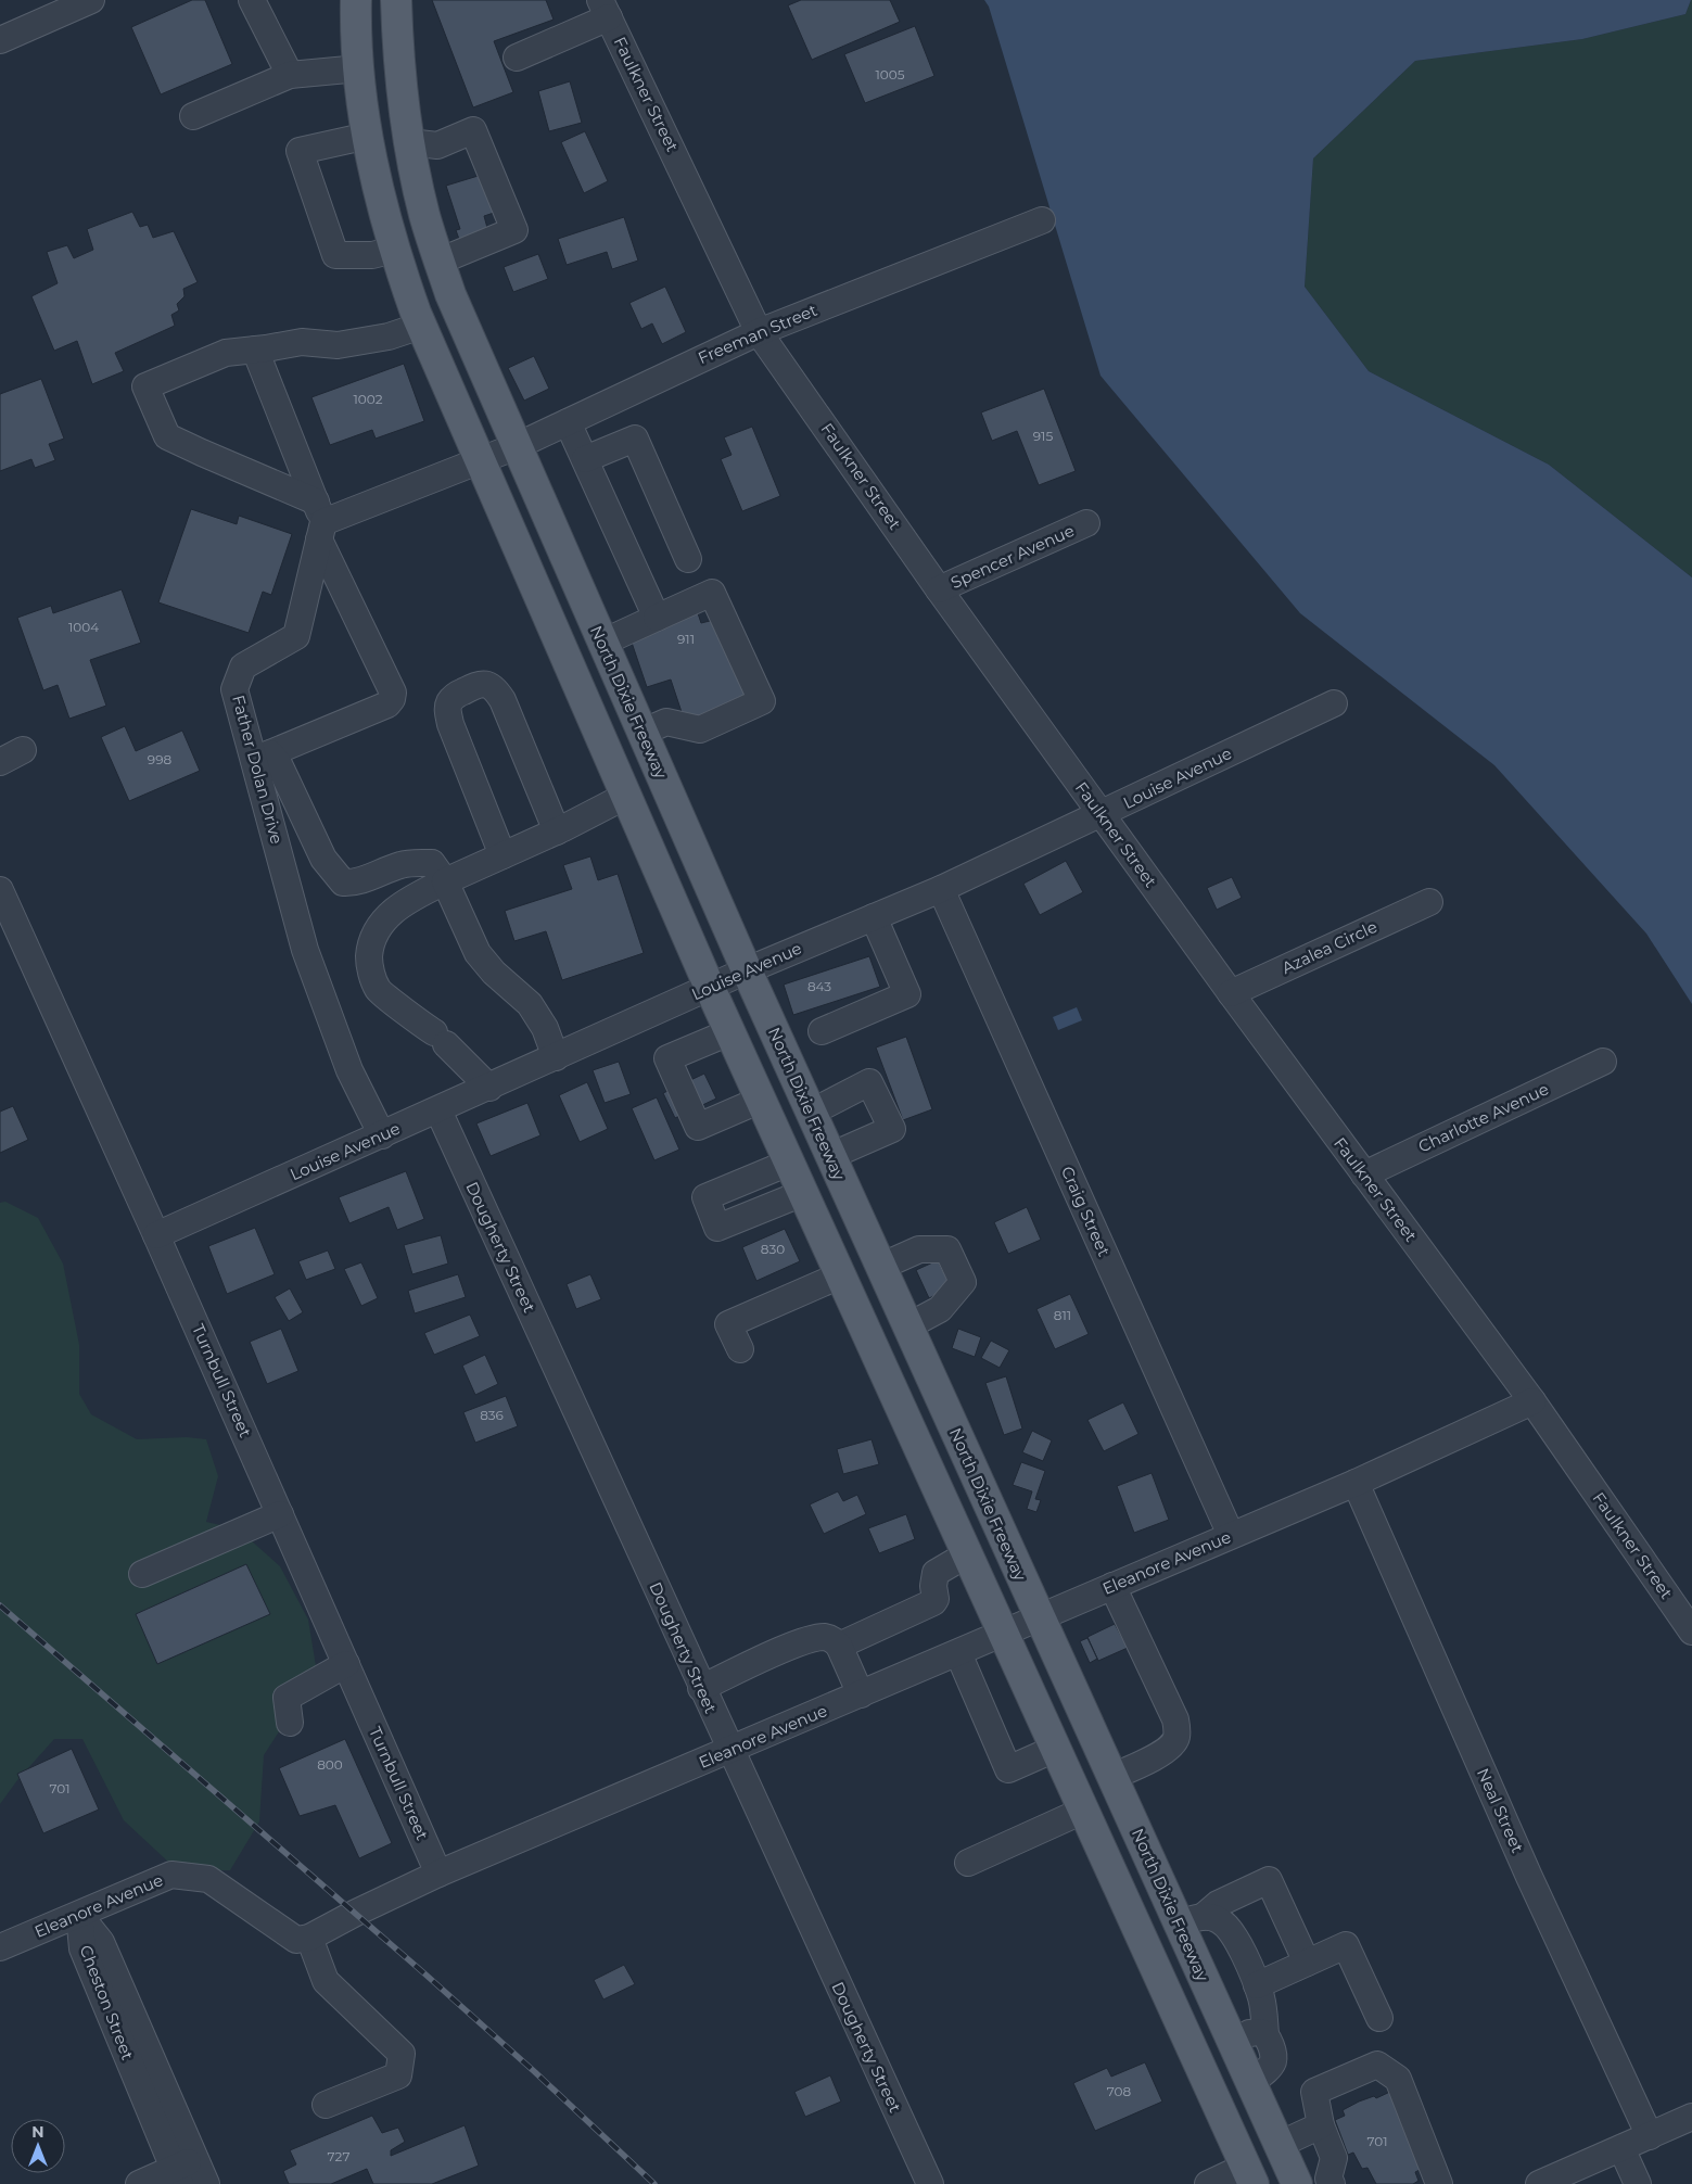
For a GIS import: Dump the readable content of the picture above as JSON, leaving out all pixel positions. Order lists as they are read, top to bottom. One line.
{"streets":{"main road":["North Dixie Freeway"],"street":["Faulkner Street","Freeman Street","Spencer Avenue","Father Dolan Drive","Louise Avenue","Azalea Circle","Charlotte Avenue","Craig Street","Dougherty Street","Turnbull Street","Eleanore Avenue","Neal Street","Cheston Street"]},"crossings":[["Faulkner Street","Freeman Street"],["Faulkner Street","Spencer Avenue"],["Faulkner Street","Louise Avenue"],["Faulkner Street","Azalea Circle"],["Faulkner Street","Charlotte Avenue"],["Faulkner Street","Eleanore Avenue"],["Freeman Street","North Dixie Freeway"],["North Dixie Freeway","Louise Avenue"],["North Dixie Freeway","Eleanore Avenue"],["Father Dolan Drive","Louise Avenue"],["Louise Avenue","Craig Street"],["Louise Avenue","Dougherty Street"],["Louise Avenue","Turnbull Street"],["Craig Street","Eleanore Avenue"],["Dougherty Street","Eleanore Avenue"],["Turnbull Street","Eleanore Avenue"],["Eleanore Avenue","Neal Street"],["Eleanore Avenue","Cheston Street"]],"house_numbers":["1005","1002","915","1004","911","998","843","830","811","836","800","701","708","701","727"],"north":"top"}
